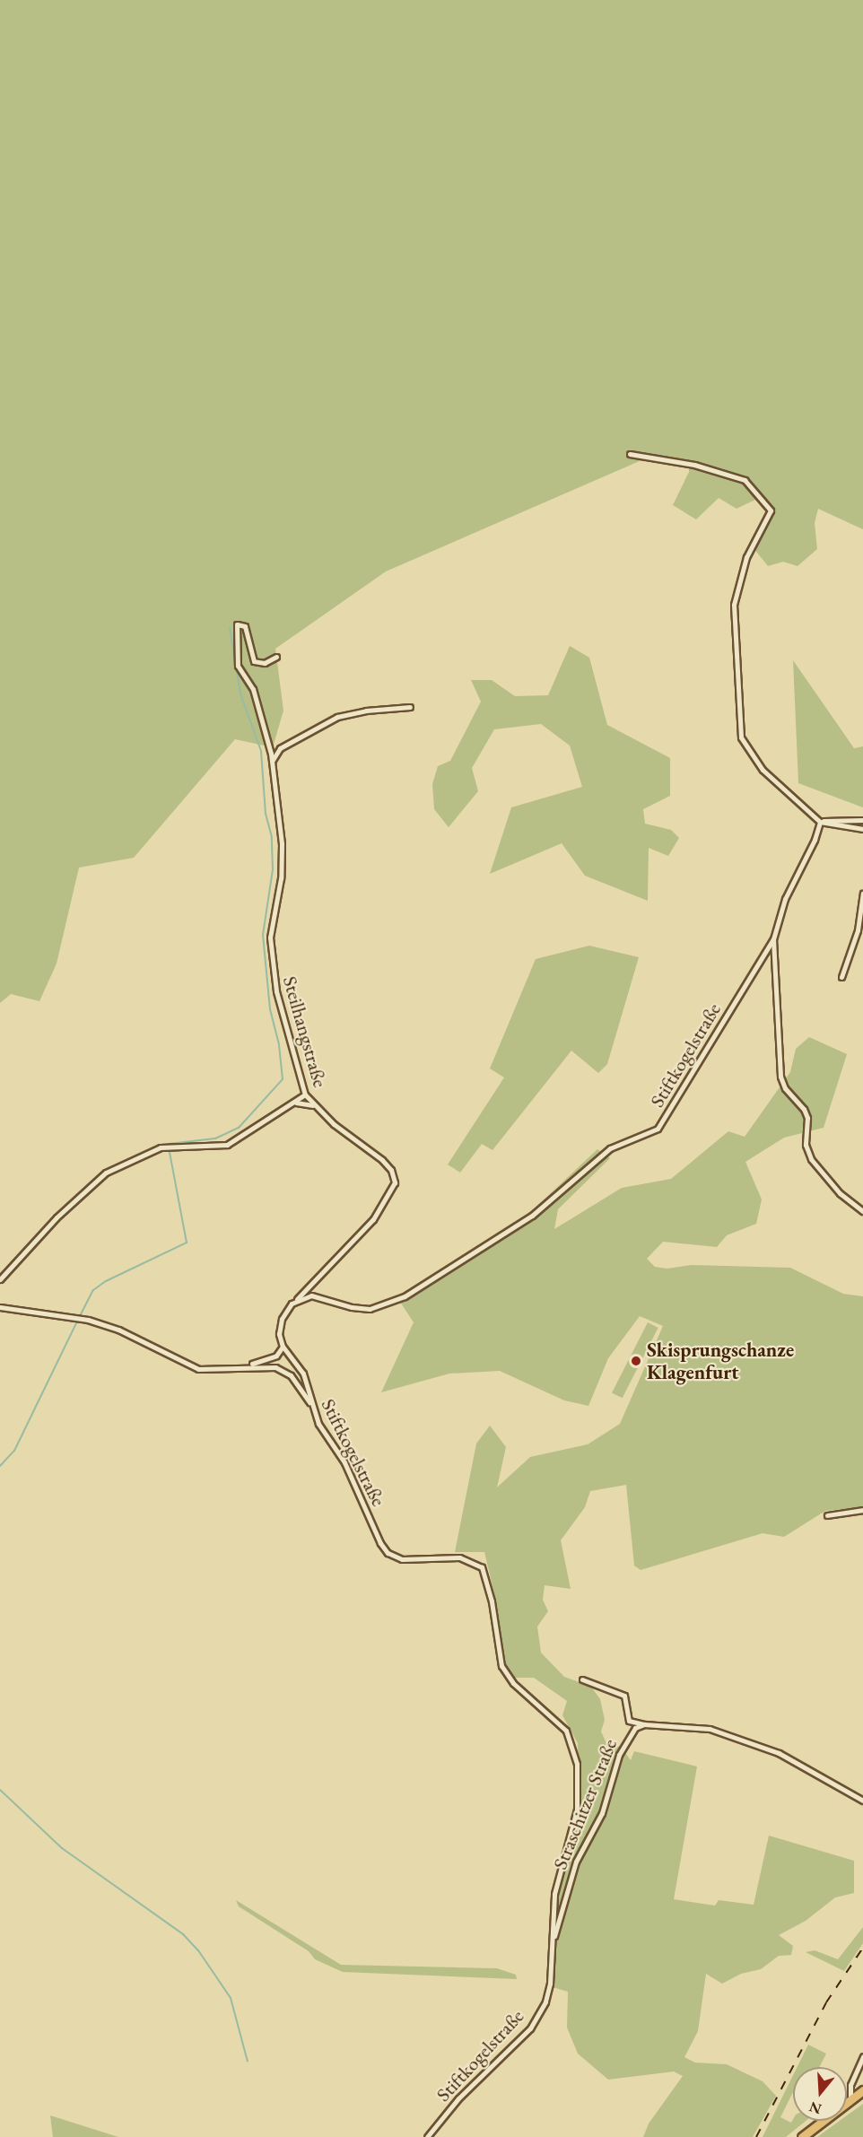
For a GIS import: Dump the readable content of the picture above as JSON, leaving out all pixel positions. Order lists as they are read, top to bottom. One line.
{"streets":{"street":["Steilhangstraße","Stiftkogelstraße","Straschitzer Straße"]},"crossings":[["Steilhangstraße","Stiftkogelstraße"],["Stiftkogelstraße","Straschitzer Straße"]],"places":["Skisprungschanze Klagenfurt"],"north":"bottom"}
